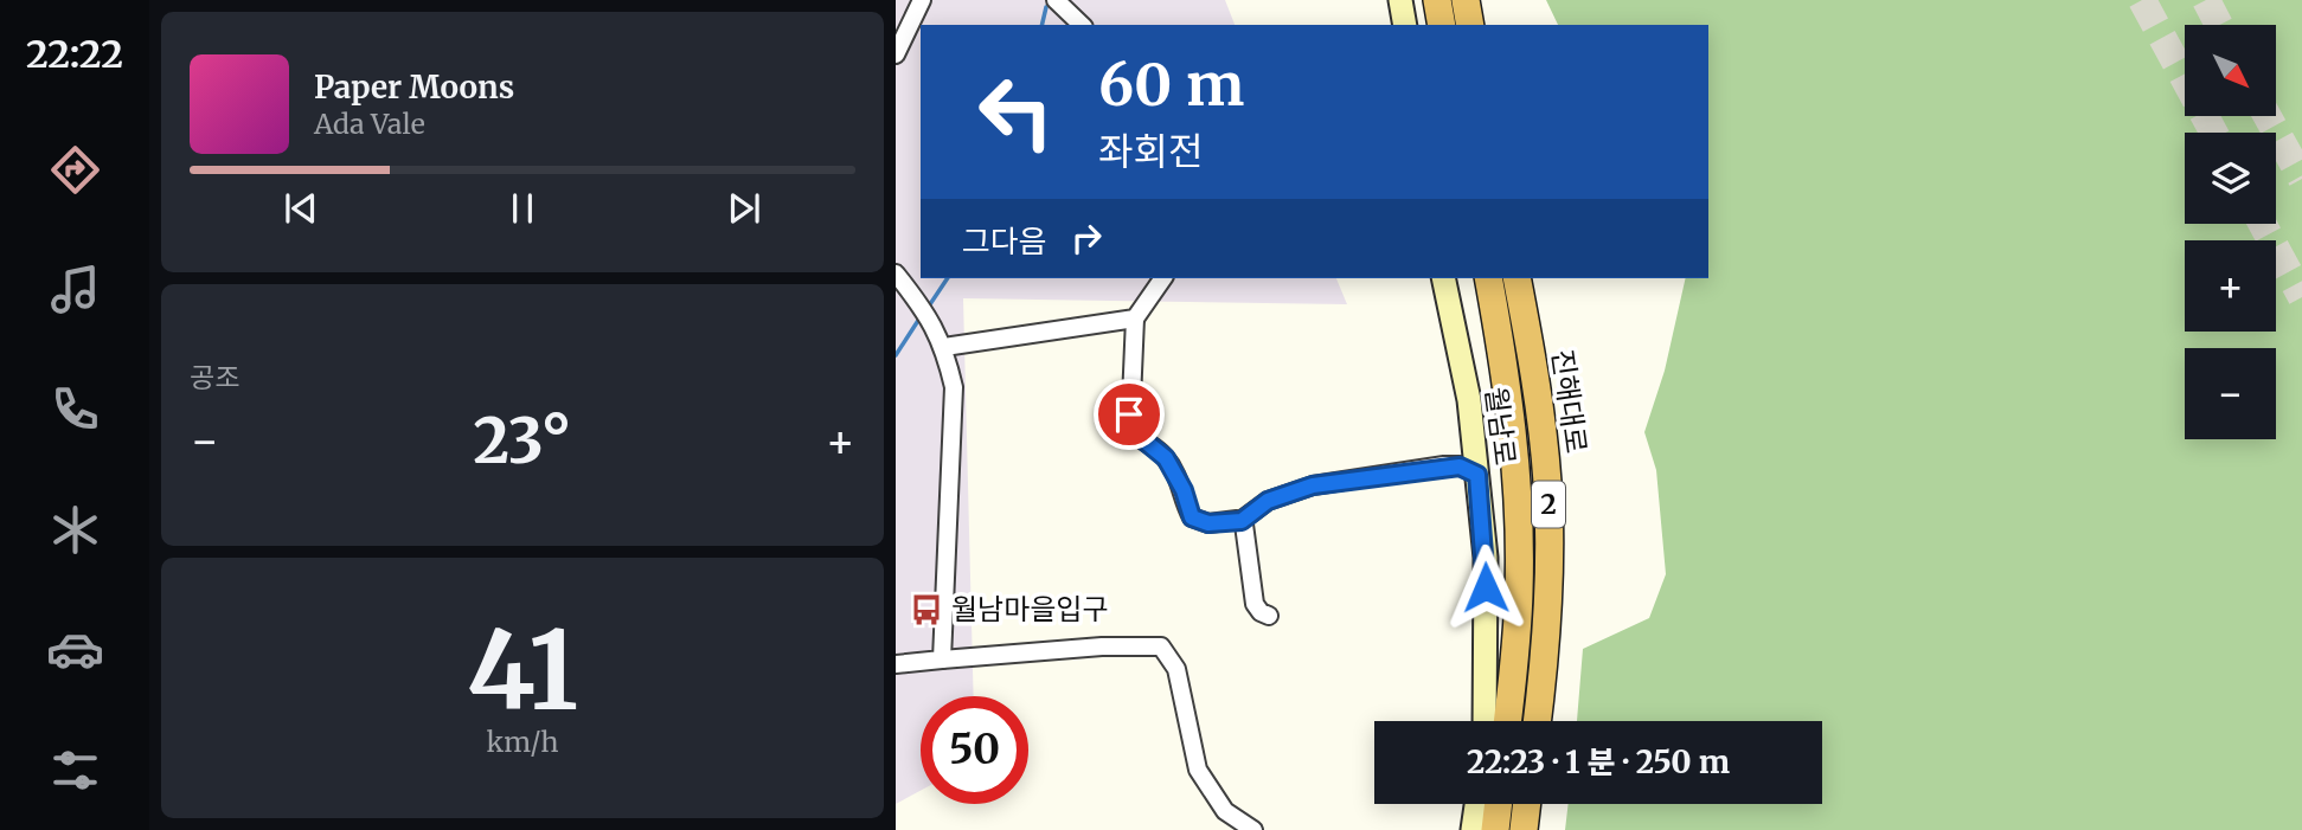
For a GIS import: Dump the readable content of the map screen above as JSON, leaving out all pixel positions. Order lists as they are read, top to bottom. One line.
{"streets":{"highway":["진해대로","2"],"main road":["월남로"]},"places":{"bus stop":["월남마을입구"]},"north":"bottom right","page":{"tabs":"22:22","map_buttons":["+","−"],"turn":["60 m","좌회전"],"song":["Paper Moons","Ada Vale"],"then":"그다음","tile":["공조",["41","km/h"]],"heat":["−","23°","+"],"limit":"50","trip":"22:23 · 1 분 · 250 m"}}
